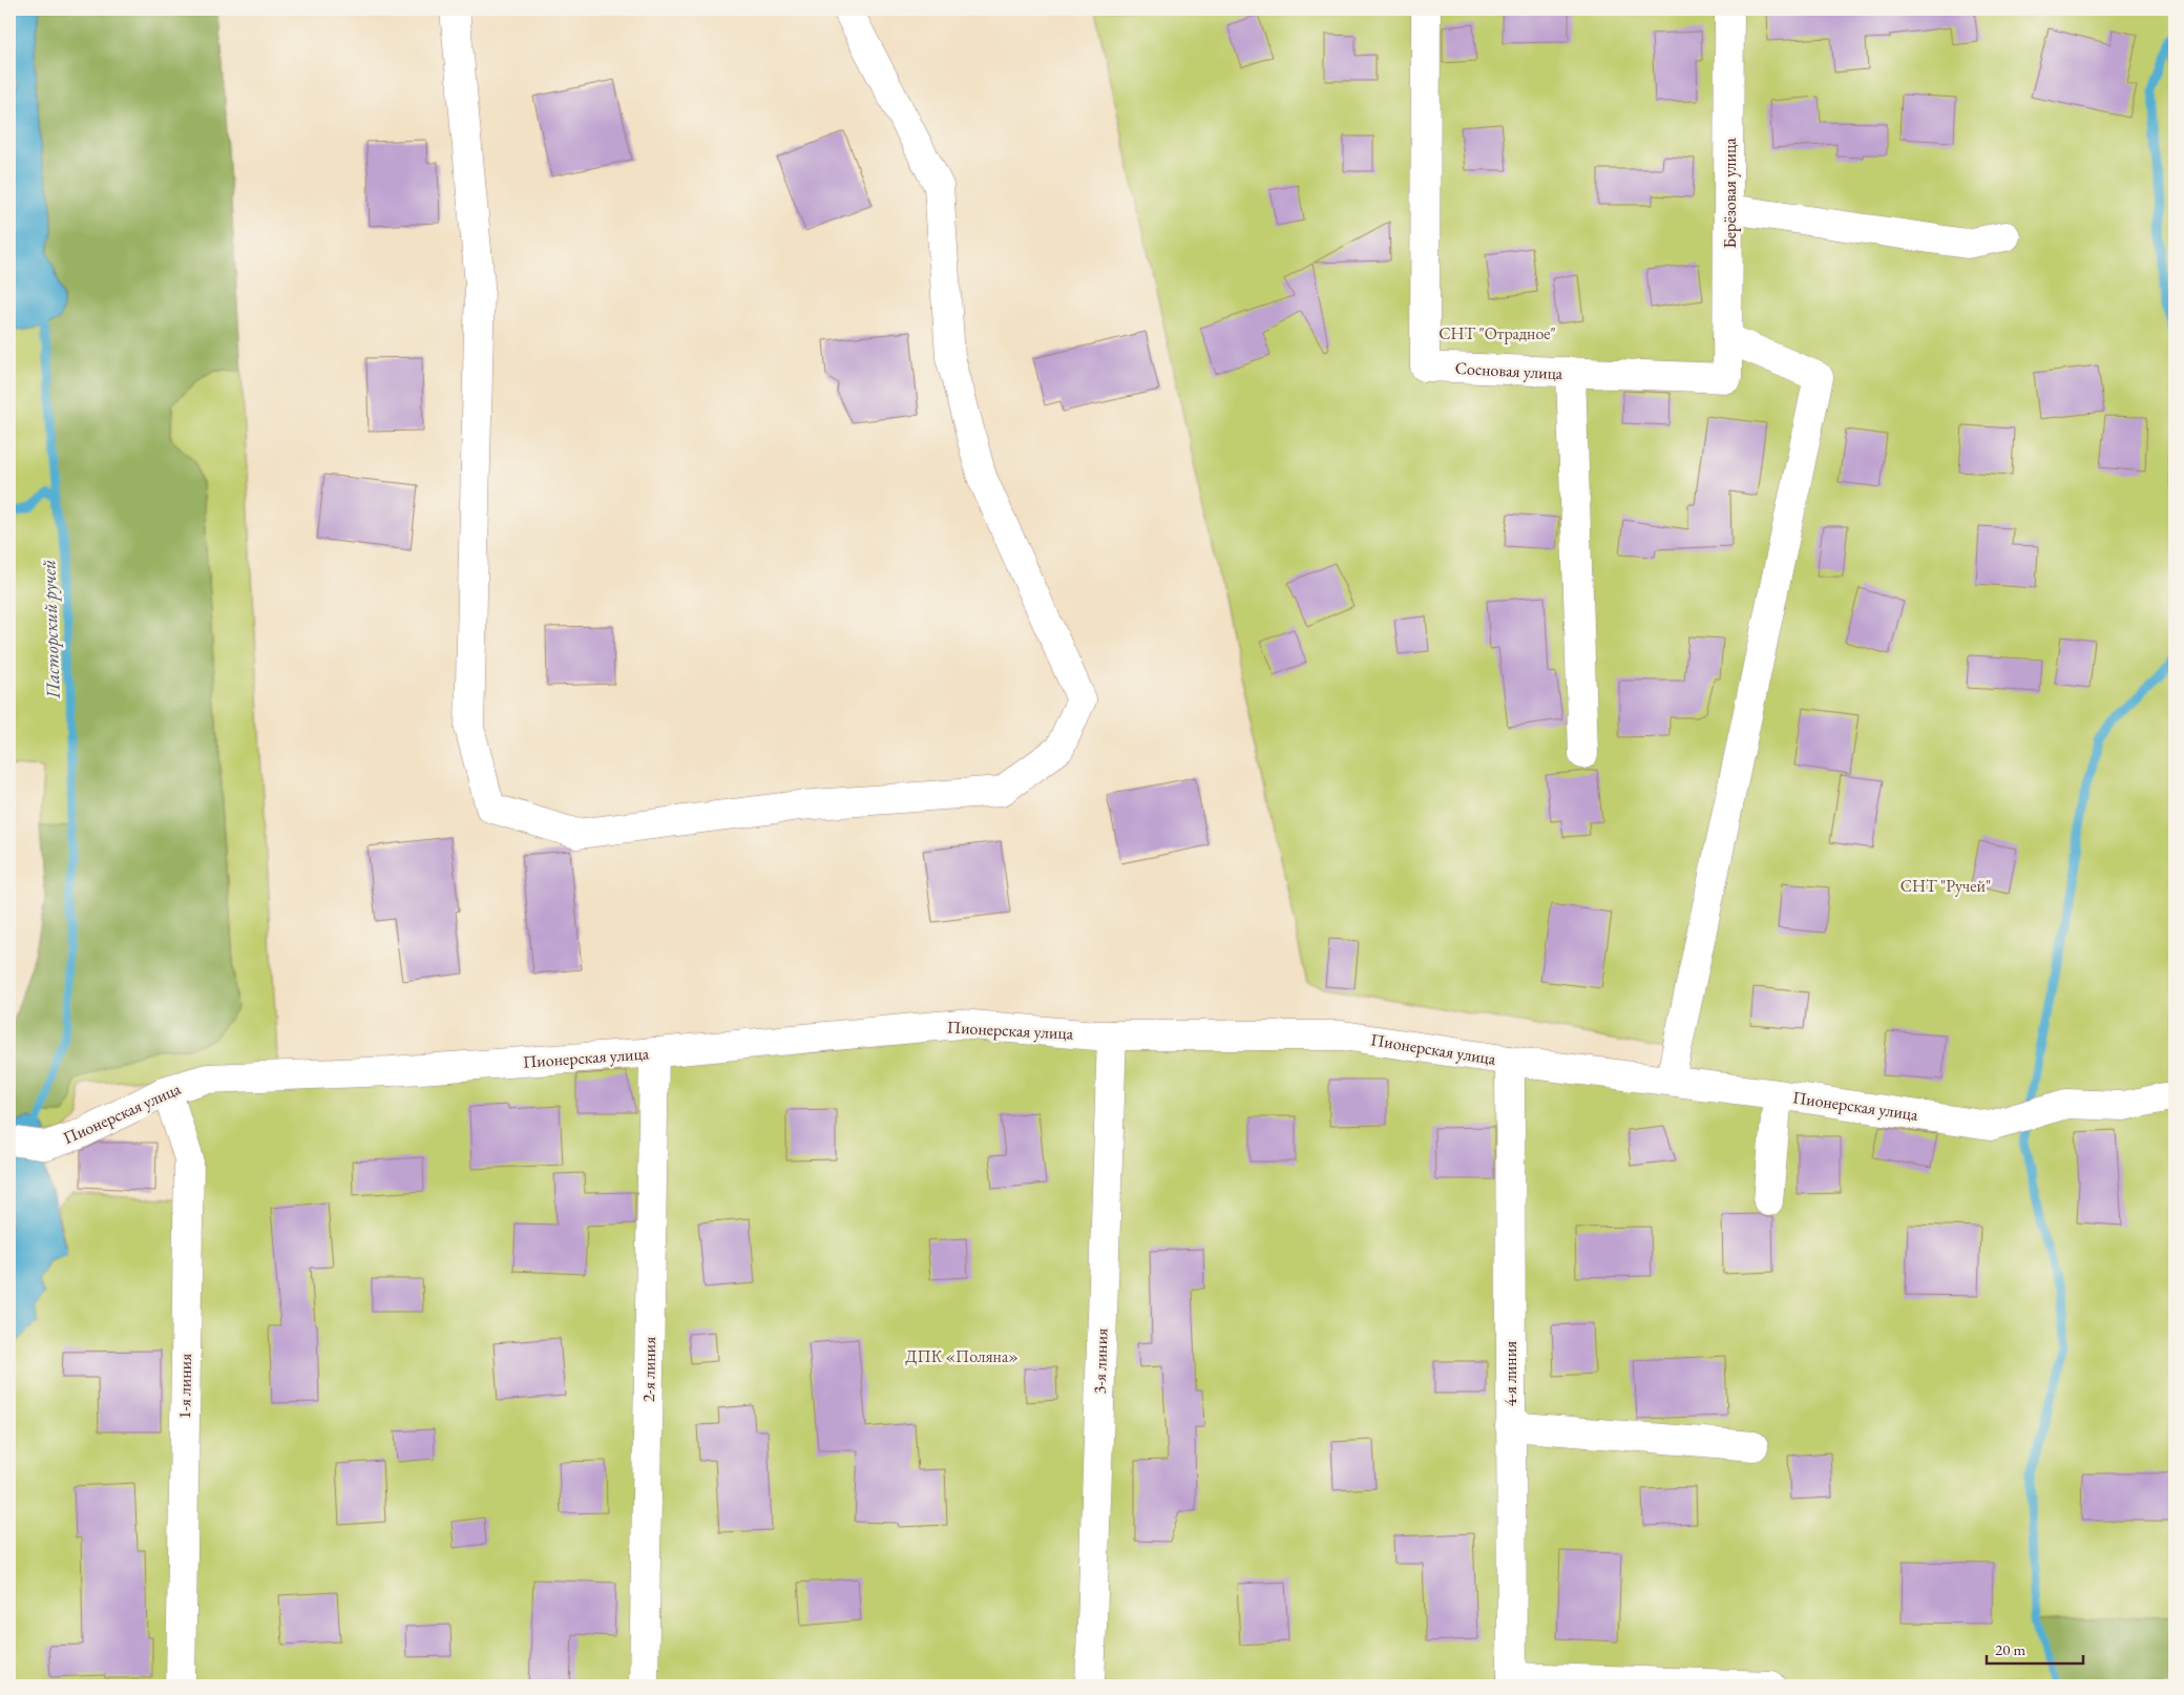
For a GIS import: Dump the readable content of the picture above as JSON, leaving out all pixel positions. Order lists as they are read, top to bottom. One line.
{"streets":{"street":["Берёзовая улица","Сосновая улица","Пионерская улица","3-я линия","2-я линия","4-я линия","1-я линия"]},"crossings":[["Берёзовая улица","Сосновая улица"],["Пионерская улица","3-я линия"],["Пионерская улица","2-я линия"],["Пионерская улица","4-я линия"],["Пионерская улица","1-я линия"]],"water":["Пасторский ручей"],"parks":["СНТ \"Отрадное\"","СНТ \"Ручей\"","ДПК «Поляна»"],"scale_bar":"20 m"}
